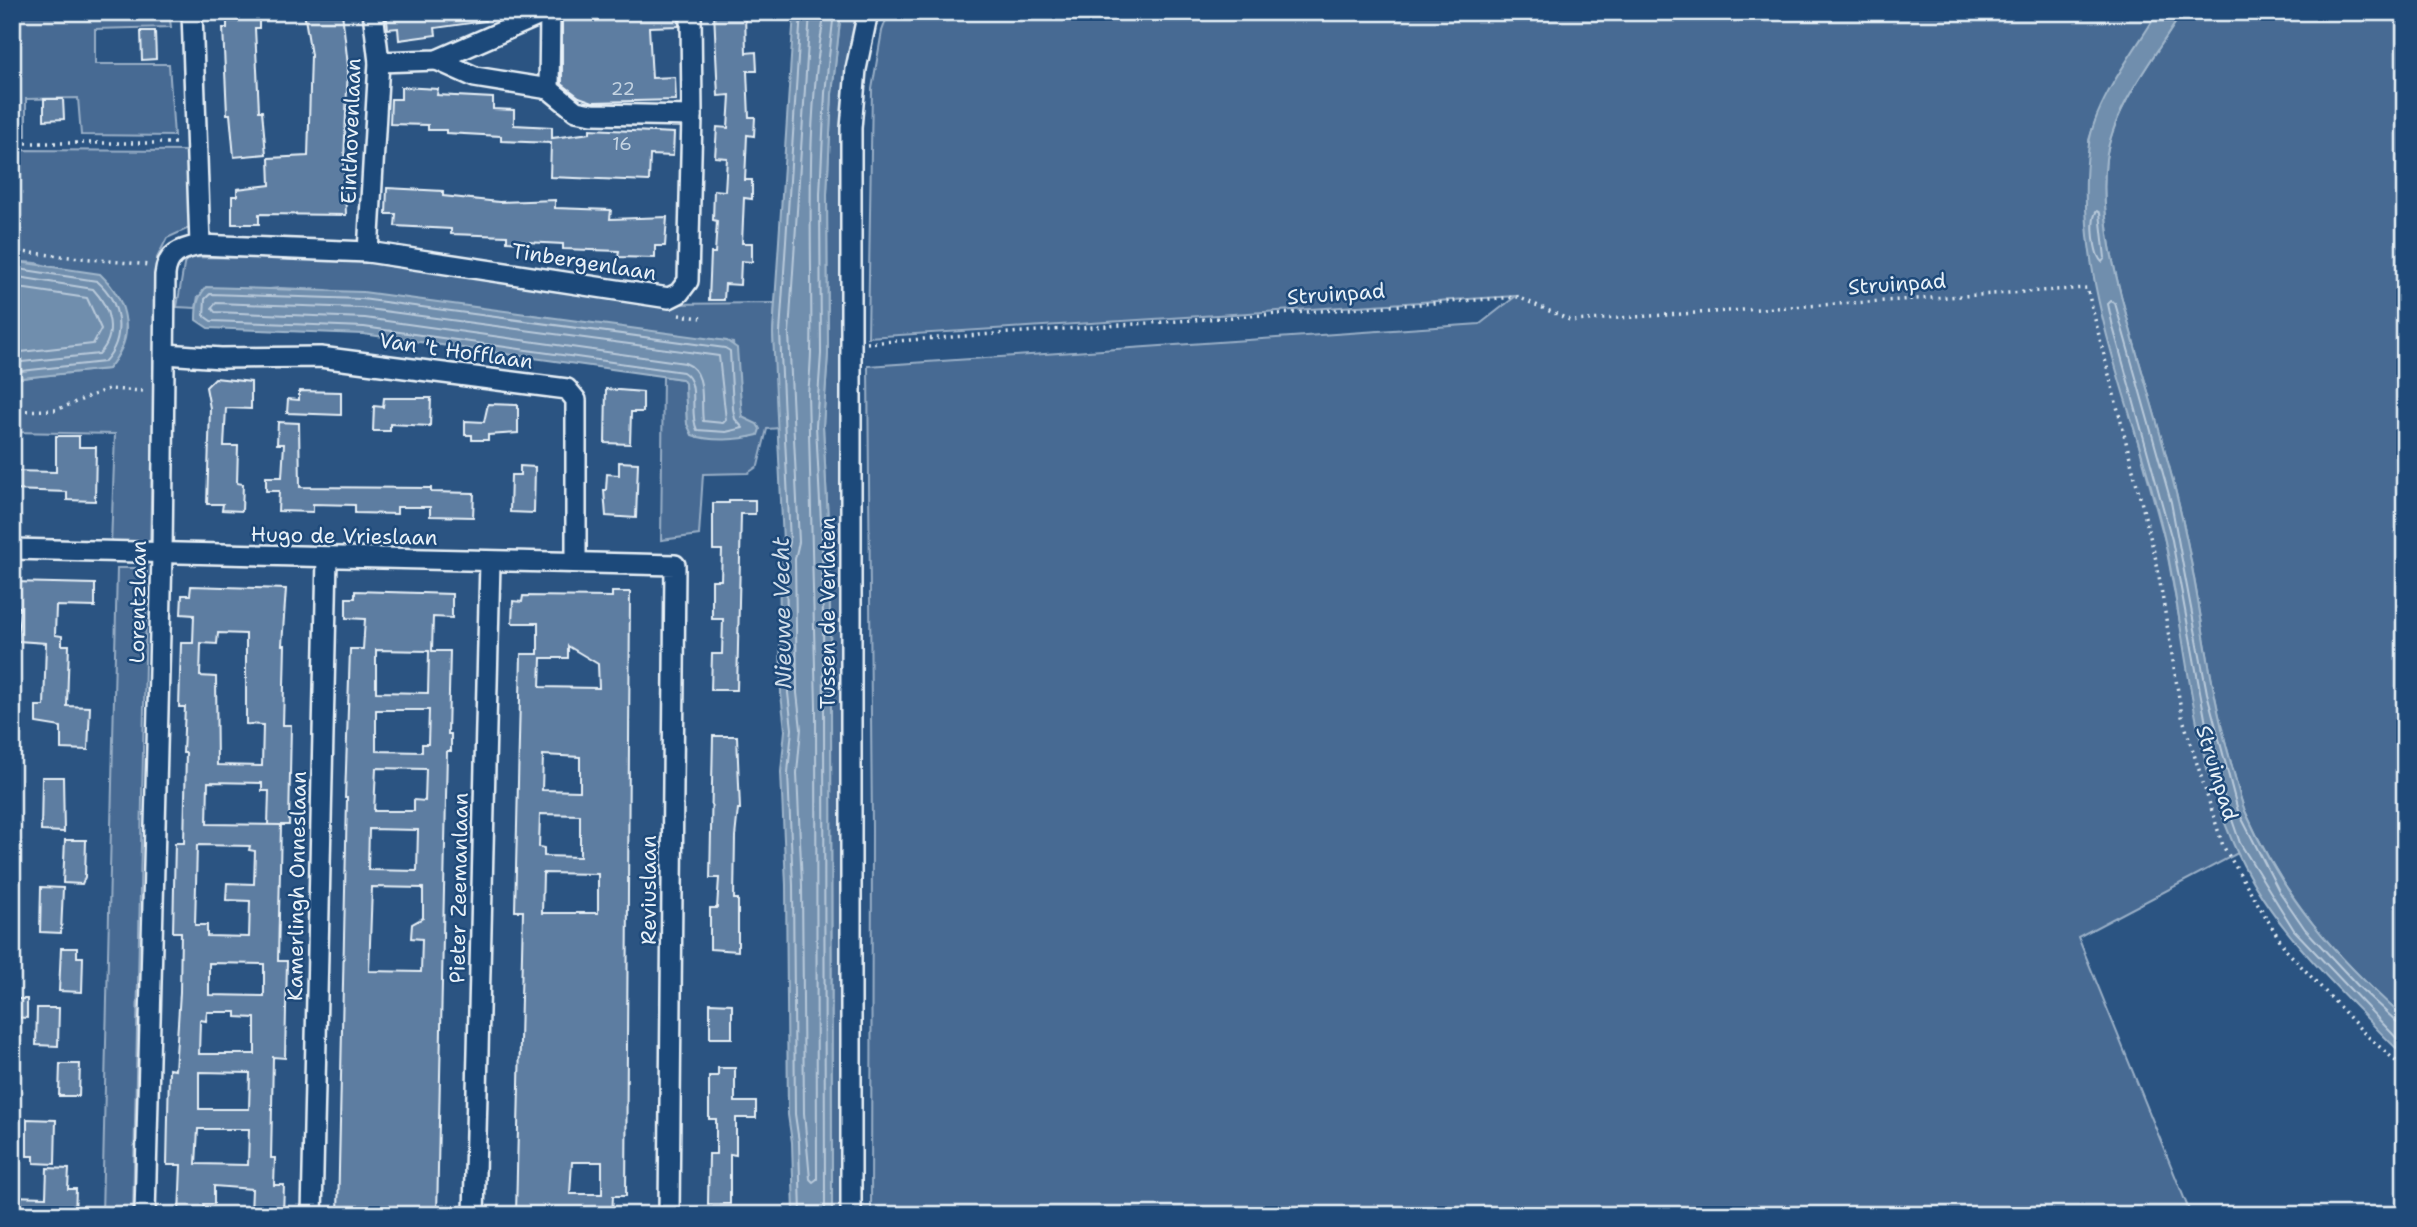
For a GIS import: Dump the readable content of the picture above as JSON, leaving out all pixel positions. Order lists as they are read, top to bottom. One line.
{"streets":{"street":["Einthovenlaan","Tinbergenlaan","Van 't Hofflaan","Hugo de Vrieslaan","Lorentzlaan","Tussen de Verlaten","Kamerlingh Onneslaan","Pieter Zeemanlaan","Reviuslaan"],"path":["Struinpad"]},"crossings":[["Einthovenlaan","Tinbergenlaan"],["Struinpad","Tussen de Verlaten"],["Van 't Hofflaan","Hugo de Vrieslaan"],["Van 't Hofflaan","Lorentzlaan"],["Hugo de Vrieslaan","Lorentzlaan"],["Hugo de Vrieslaan","Kamerlingh Onneslaan"],["Hugo de Vrieslaan","Pieter Zeemanlaan"],["Hugo de Vrieslaan","Reviuslaan"]],"water":["Nieuwe Vecht"],"house_numbers":["22","16"]}
